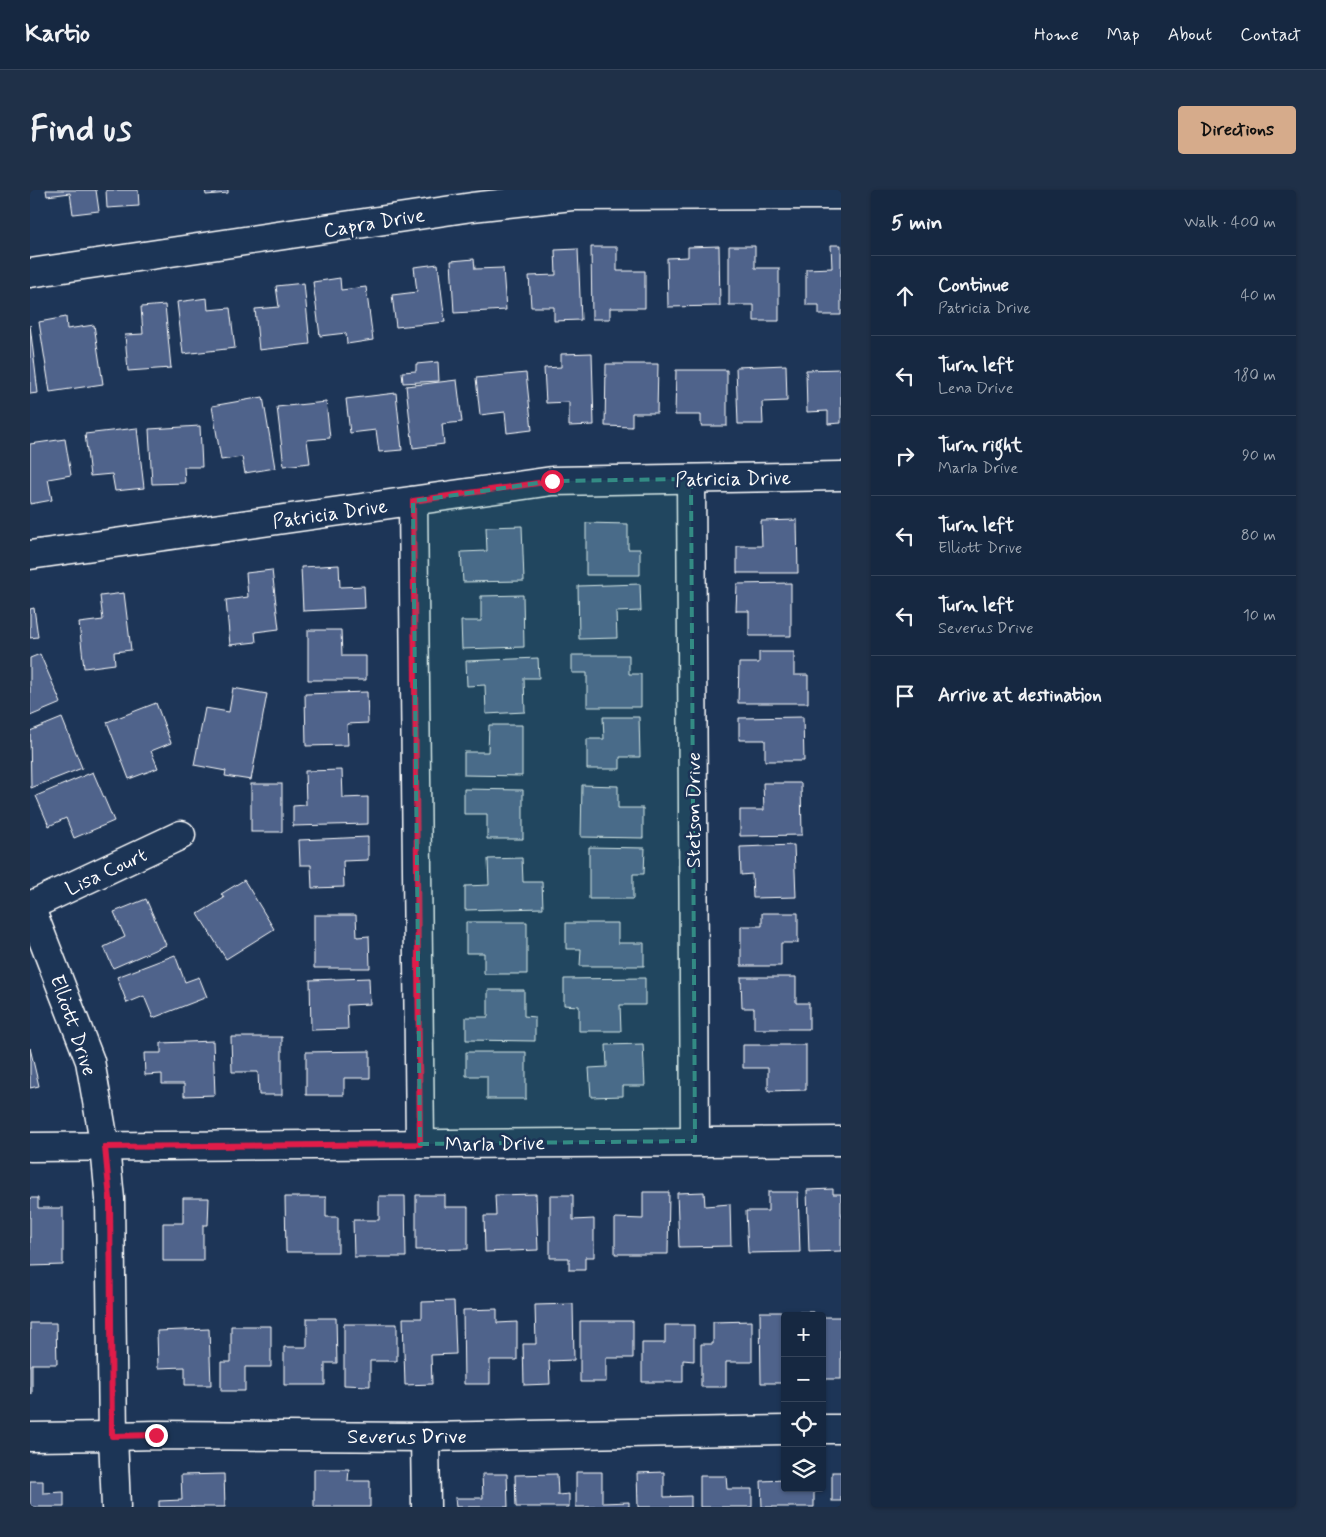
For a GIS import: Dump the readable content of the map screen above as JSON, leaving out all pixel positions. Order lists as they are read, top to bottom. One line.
{"streets":{"street":["Capra Drive","Patricia Drive","Stetson Drive","Lisa Court","Elliott Drive","Marla Drive","Severus Drive"]},"crossings":[["Patricia Drive","Stetson Drive"],["Stetson Drive","Marla Drive"],["Lisa Court","Elliott Drive"],["Elliott Drive","Marla Drive"],["Elliott Drive","Severus Drive"]],"page":{"header":"Kartio","nav":["Home","Map","About","Contact"],"buttons":"Directions","title":"Find us","heading":["5 min","Walk · 400 m"],"list":[["Continue","Patricia Drive","40 m"],["Turn left","Lena Drive","180 m"],["Turn right","Marla Drive","90 m"],["Turn left","Elliott Drive","80 m"],["Turn left","Severus Drive","10 m"],"Arrive at destination"],"map_buttons":["+","−"]}}
